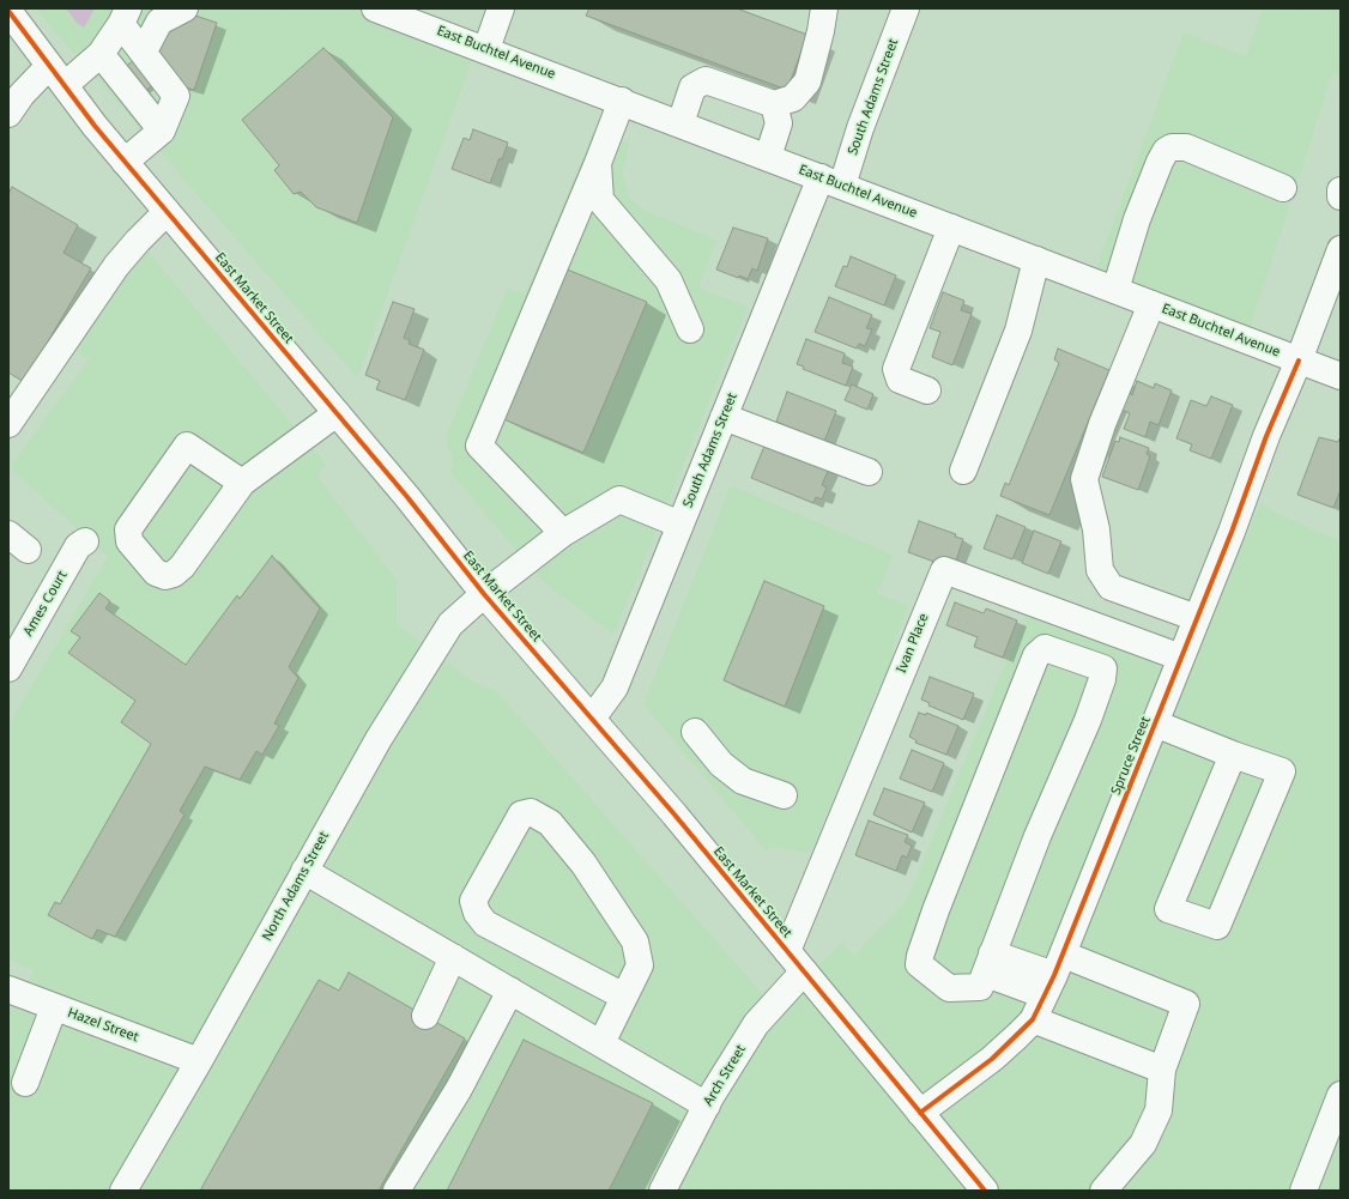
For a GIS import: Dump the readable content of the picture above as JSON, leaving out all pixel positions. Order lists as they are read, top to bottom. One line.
{"streets":{"street":["East Buchtel Avenue","South Adams Street","East Market Street","Ames Court","Ivan Place","Spruce Street","North Adams Street","Hazel Street","Arch Street"]},"crossings":[["East Buchtel Avenue","South Adams Street"],["East Buchtel Avenue","Spruce Street"],["South Adams Street","East Market Street"],["South Adams Street","North Adams Street"],["East Market Street","Ivan Place"],["East Market Street","Spruce Street"],["East Market Street","North Adams Street"],["East Market Street","Arch Street"],["Ivan Place","Spruce Street"],["North Adams Street","Hazel Street"]]}
